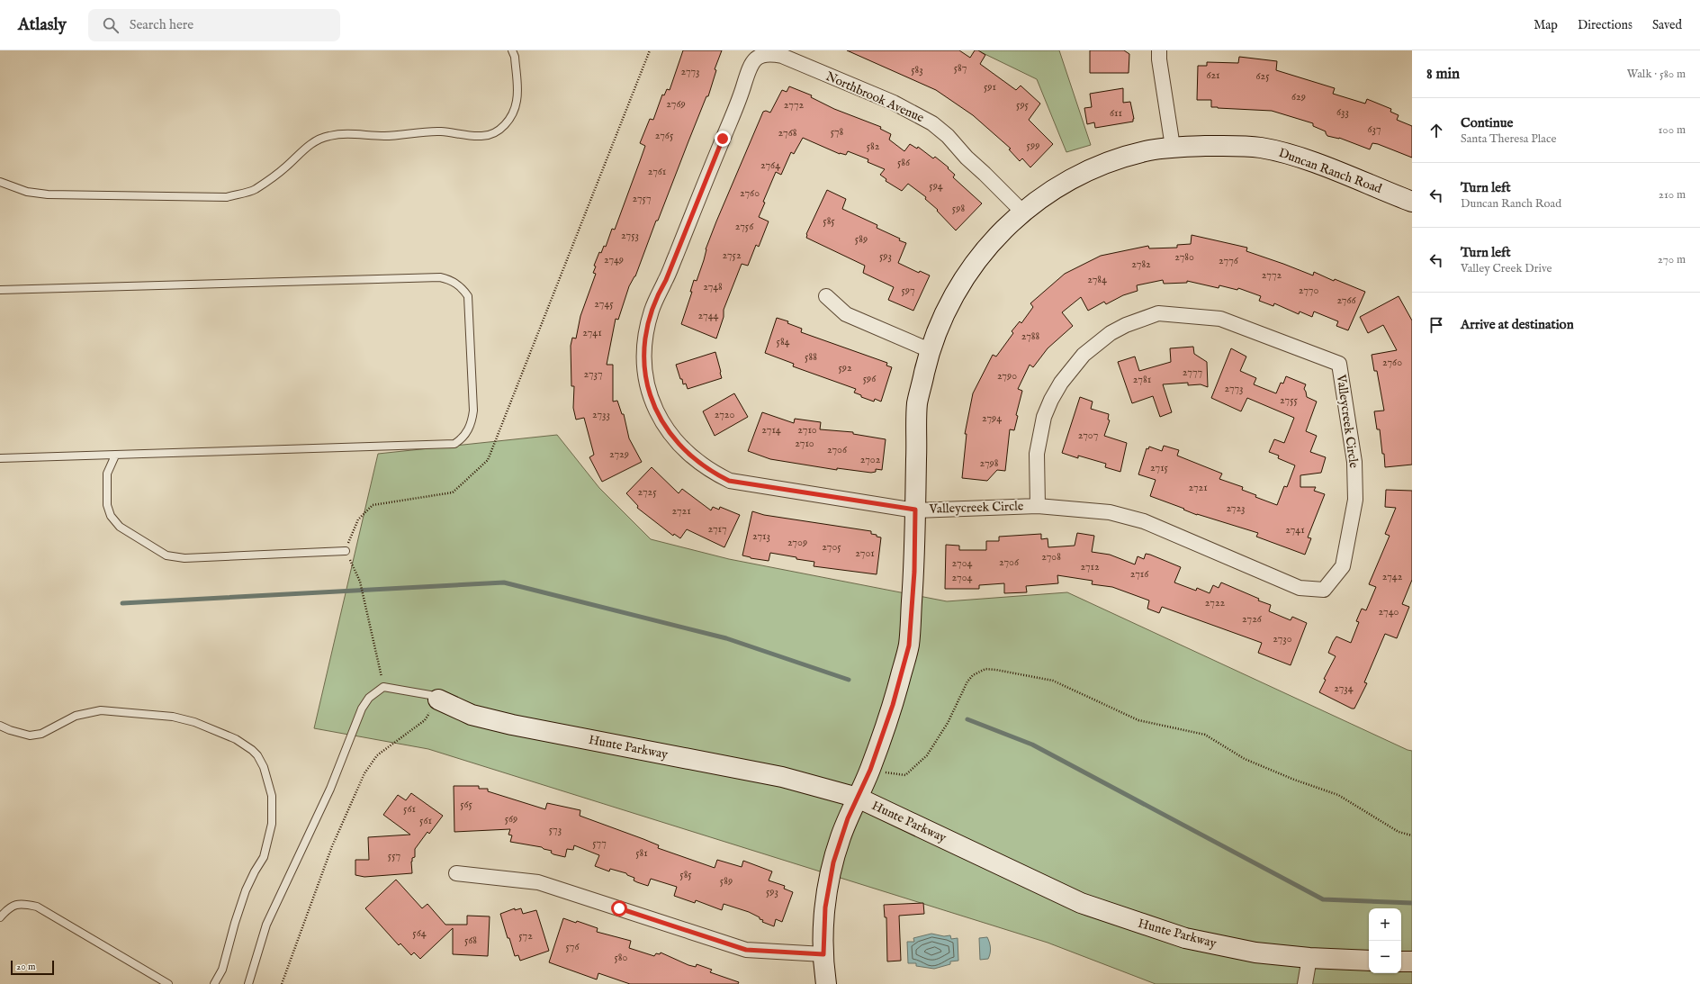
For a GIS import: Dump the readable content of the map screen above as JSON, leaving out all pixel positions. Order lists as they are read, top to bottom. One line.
{"streets":{"street":["Northbrook Avenue","Duncan Ranch Road","Valleycreek Circle","Hunte Parkway"]},"crossings":[["Northbrook Avenue","Duncan Ranch Road"],["Northbrook Avenue","Valleycreek Circle"],["Duncan Ranch Road","Valleycreek Circle"],["Duncan Ranch Road","Hunte Parkway"]],"house_numbers":["587","583","2773","621","625","591","629","2769","2772","595","633","611","637","578","2768","2765","599","582","586","2764","2761","594","2760","2757","598","585","2756","2753","589","2752","593","2780","2749","2776","2782","2772","2784","2748","597","2770","2766","2745","2744","2741","2788","584","588","2760","592","2777","2737","2790","596","2781","2773","2755","2733","2720","2794","2714","2710","2707","2710","2706","2729","2702","2798","2715","2721","2725","2723","2721","2717","2741","2713","2709","2705","2701","2708","2706","2704","2712","2716","2742","2704","2722","2740","2726","2730","2734","565","561","569","561","573","577","581","557","585","589","593","564","572","568","576","580"],"scale_bar":"20 m","page":{"header":"Atlasly","search":"Search here","nav":["Map","Directions","Saved"],"heading":["8 min","Walk · 580 m"],"list":[["Continue","Santa Theresa Place","100 m"],["Turn left","Duncan Ranch Road","210 m"],["Turn left","Valley Creek Drive","270 m"],"Arrive at destination"],"map_buttons":["+","−"],"scale":"20 m"}}
